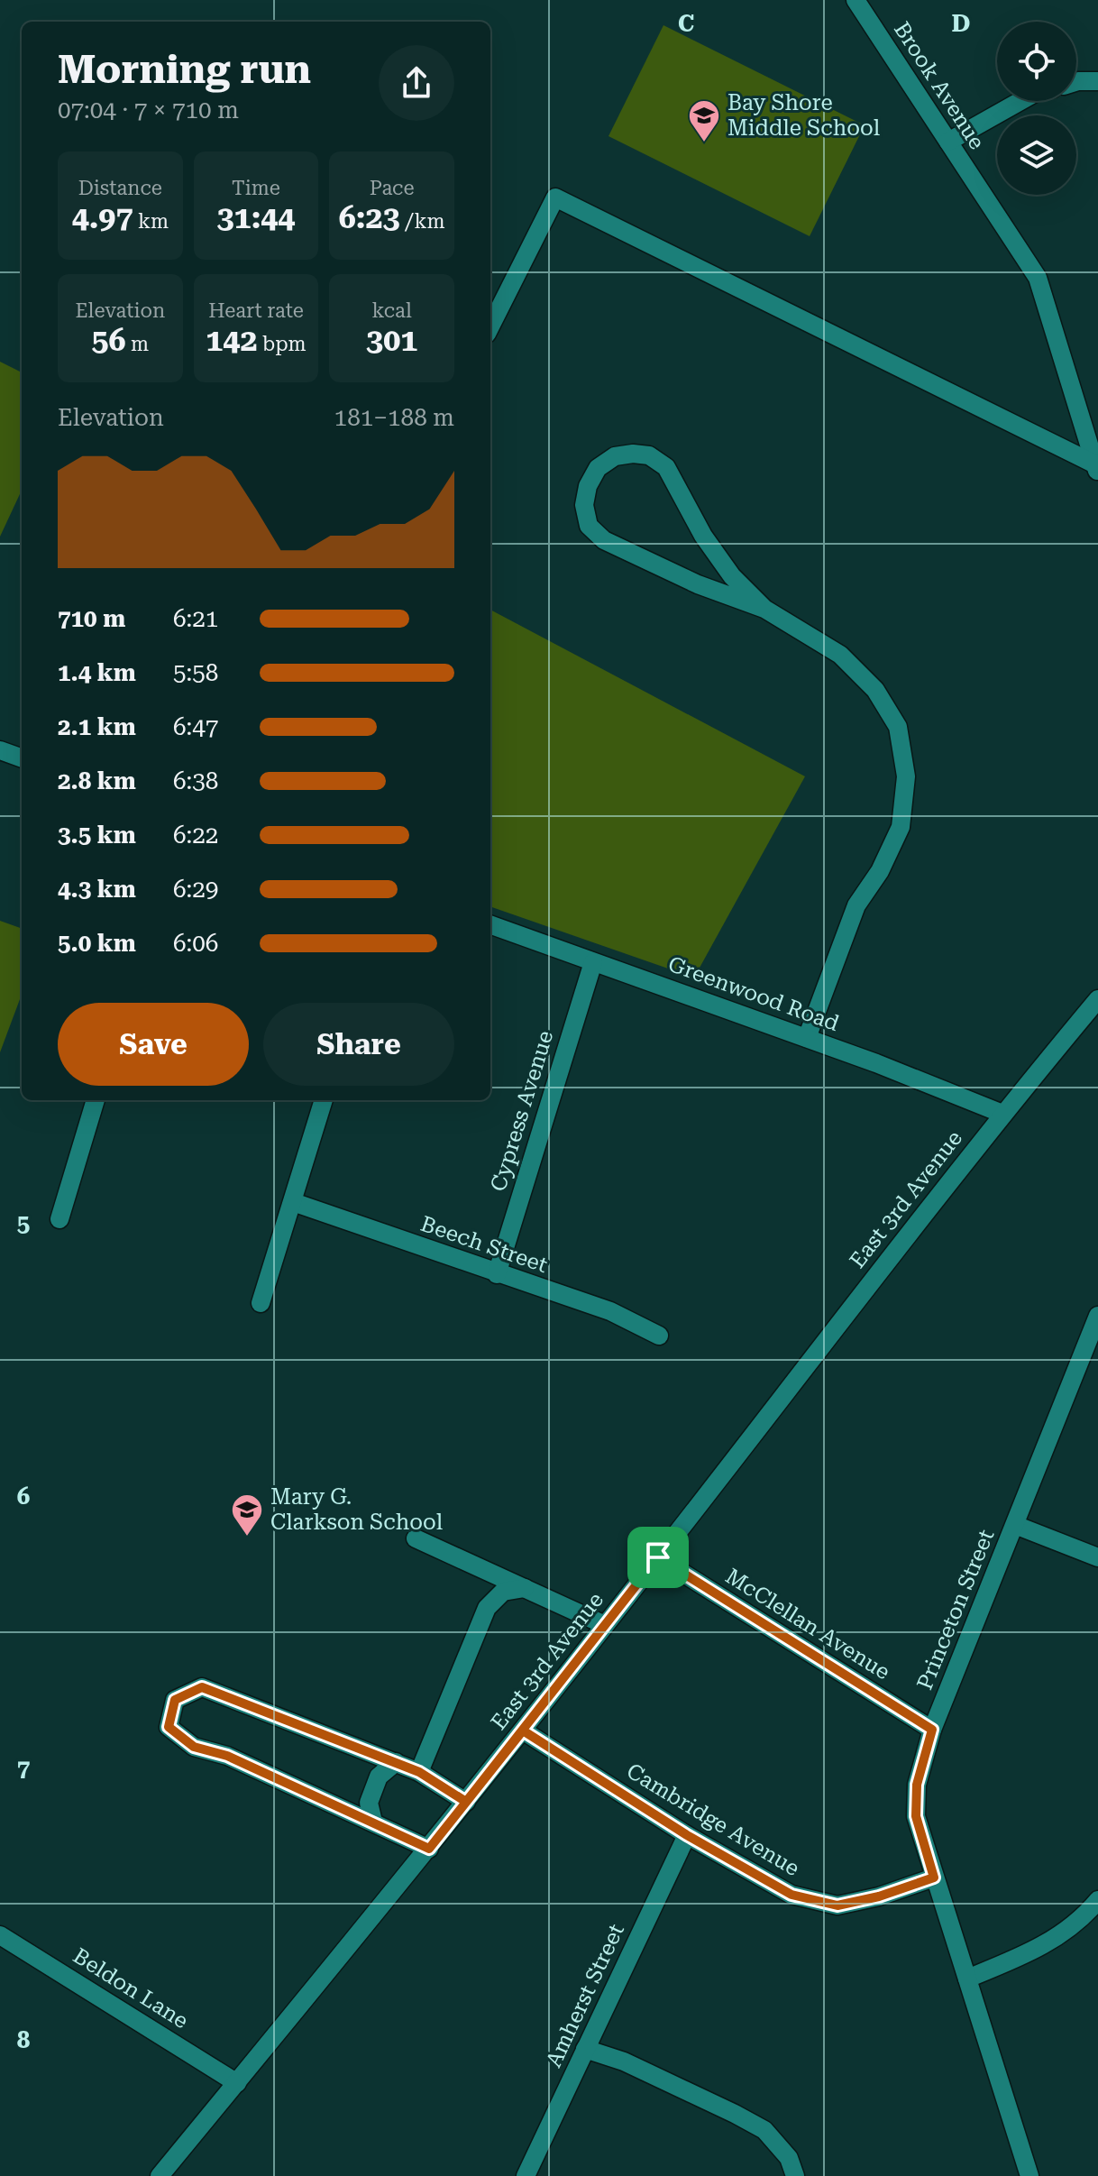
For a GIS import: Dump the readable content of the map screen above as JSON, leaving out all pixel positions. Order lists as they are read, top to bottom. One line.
{"streets":{"street":["Brook Avenue","Greenwood Road","Cypress Avenue","East 3rd Avenue","Beech Street","Princeton Street","McClellan Avenue","Cambridge Avenue","Beldon Lane","Amherst Street"]},"crossings":[["Greenwood Road","Cypress Avenue"],["Greenwood Road","East 3rd Avenue"],["Cypress Avenue","Beech Street"],["East 3rd Avenue","McClellan Avenue"],["East 3rd Avenue","Cambridge Avenue"],["East 3rd Avenue","Beldon Lane"],["Princeton Street","McClellan Avenue"],["Princeton Street","Cambridge Avenue"],["Cambridge Avenue","Amherst Street"]],"places":{"school or university":["Bay Shore Middle School","Mary G. Clarkson School"]},"page":{"heading":["Morning run","07:04 · 7 × 710 m"],"stats":[["Distance","4.97 km"],["Time","31:44"],["Pace","6:23 /km"],["Elevation","56 m"],["Heart rate","142 bpm"],["kcal","301"]],"chart":["Elevation","181–188 m"],"list":[{"name":"710 m","note":"6:21"},{"name":"1.4 km","note":"5:58"},{"name":"2.1 km","note":"6:47"},{"name":"2.8 km","note":"6:38"},{"name":"3.5 km","note":"6:22"},{"name":"4.3 km","note":"6:29"},{"name":"5.0 km","note":"6:06"}],"buttons":["Save","Share"]},"grid":{"columns":["C","D"],"rows":["5","6","7","8"]}}
